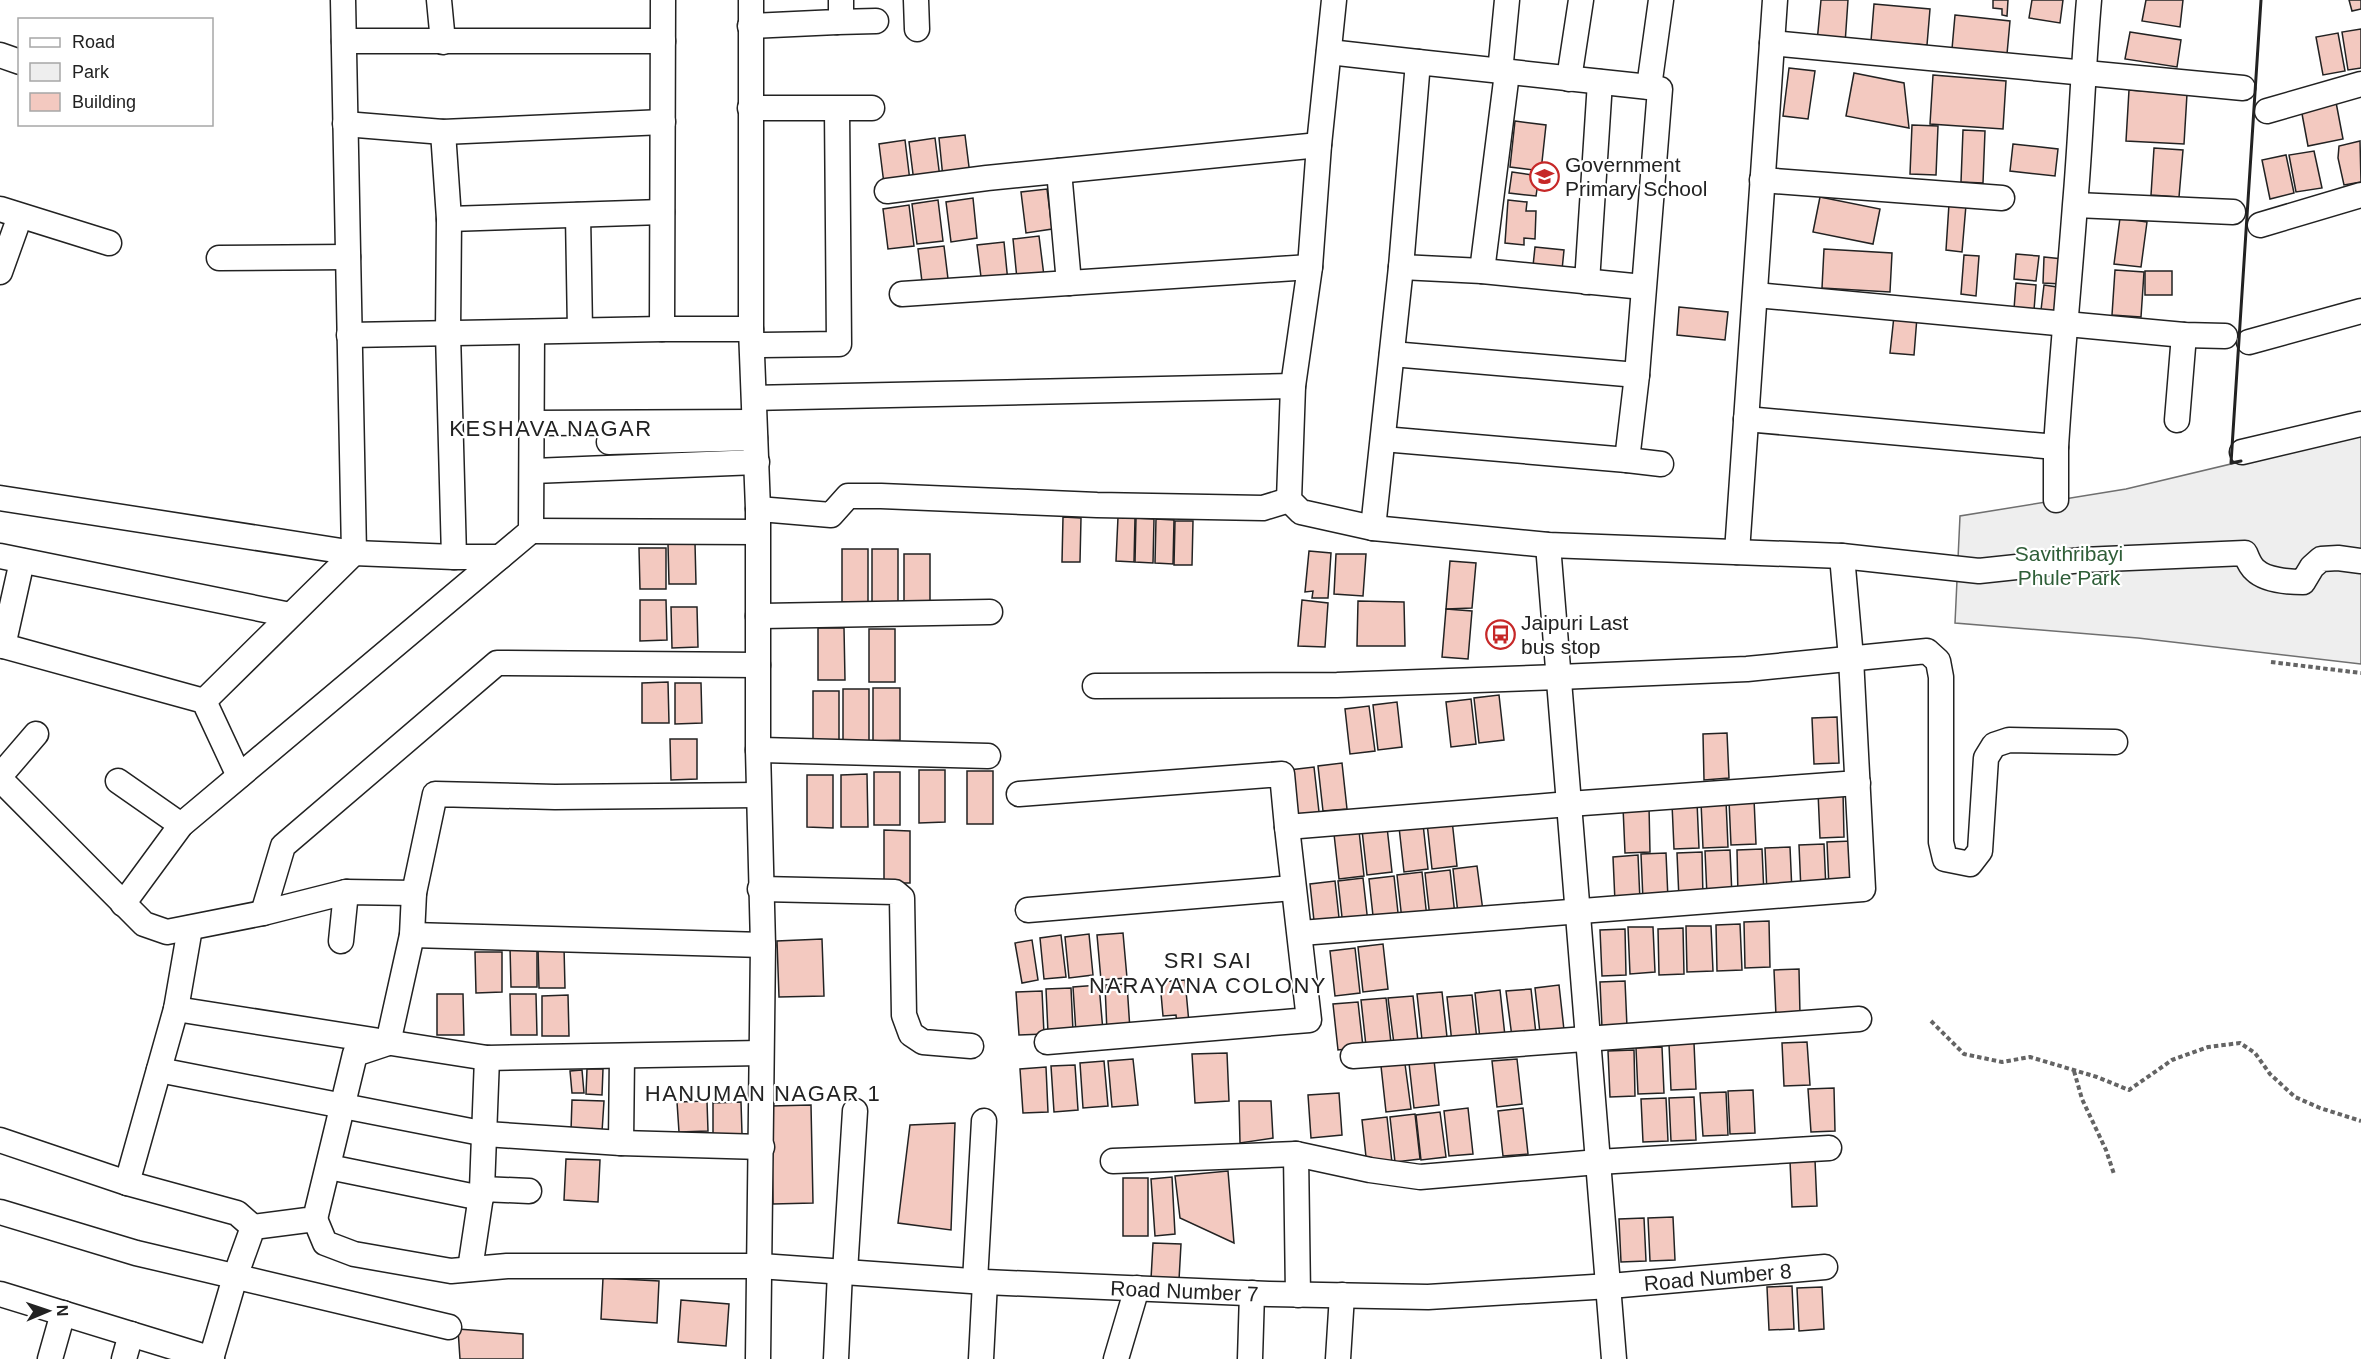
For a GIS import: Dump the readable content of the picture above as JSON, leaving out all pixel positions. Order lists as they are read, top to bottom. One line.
{"streets":{"street":["Road Number 8","Road Number 7"]},"crossings":[["Road Number 8","Road Number 7"]],"districts":["KESHAVA NAGAR","SRI SAI NARAYANA COLONY","HANUMAN NAGAR 1"],"parks":["Savithribayi Phule Park"],"places":{"school or university":["Government Primary School"],"bus stop":["Jaipuri Last bus stop"]},"legend":["Road","Park","Building"],"north":"right"}
